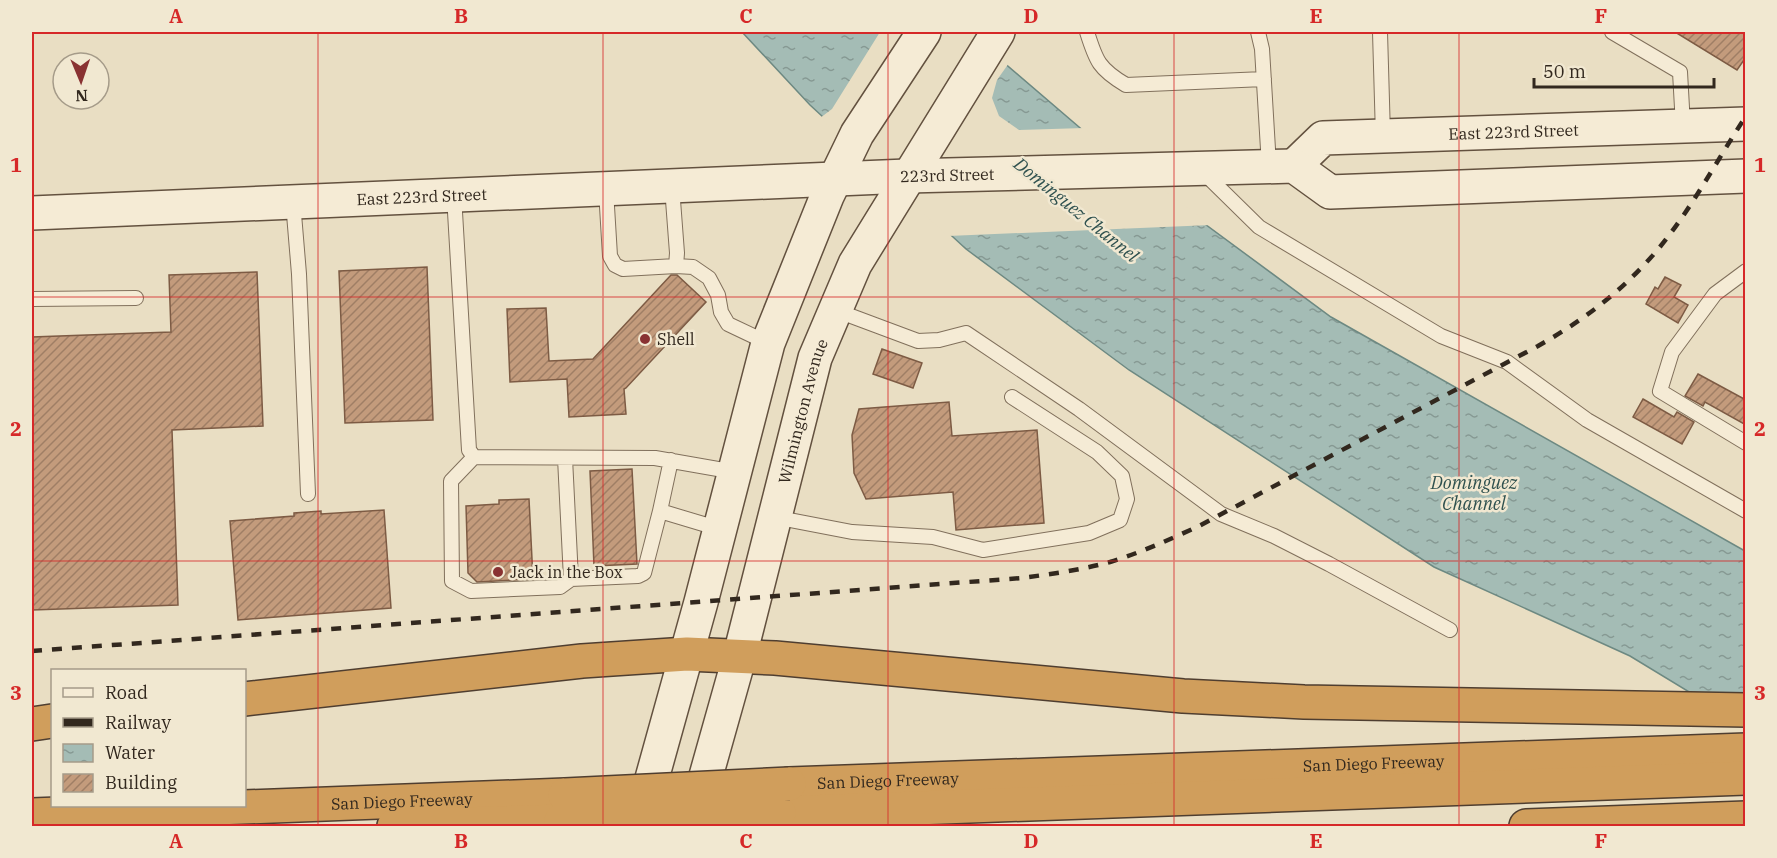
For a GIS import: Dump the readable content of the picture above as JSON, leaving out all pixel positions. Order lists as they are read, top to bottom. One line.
{"streets":{"highway":["San Diego Freeway"],"main road":["East 223rd Street","223rd Street","Wilmington Avenue"]},"crossings":[["East 223rd Street","223rd Street"],["223rd Street","Wilmington Avenue"]],"water":["Dominguez Channel"],"places":["Shell","Jack in the Box"],"legend":["Road","Railway","Water","Building"],"scale_bar":"50 m","north":"bottom","grid":{"columns":["A","B","C","D","E","F"],"rows":["1","2","3"]}}
